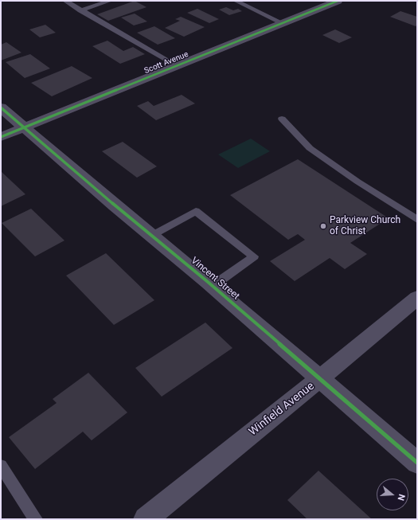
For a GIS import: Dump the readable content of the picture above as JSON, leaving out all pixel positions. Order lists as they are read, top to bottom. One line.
{"streets":{"street":["Scott Avenue","Vincent Street","Winfield Avenue"]},"crossings":[["Scott Avenue","Vincent Street"],["Vincent Street","Winfield Avenue"]],"places":["Parkview Church of Christ"],"north":"right"}
